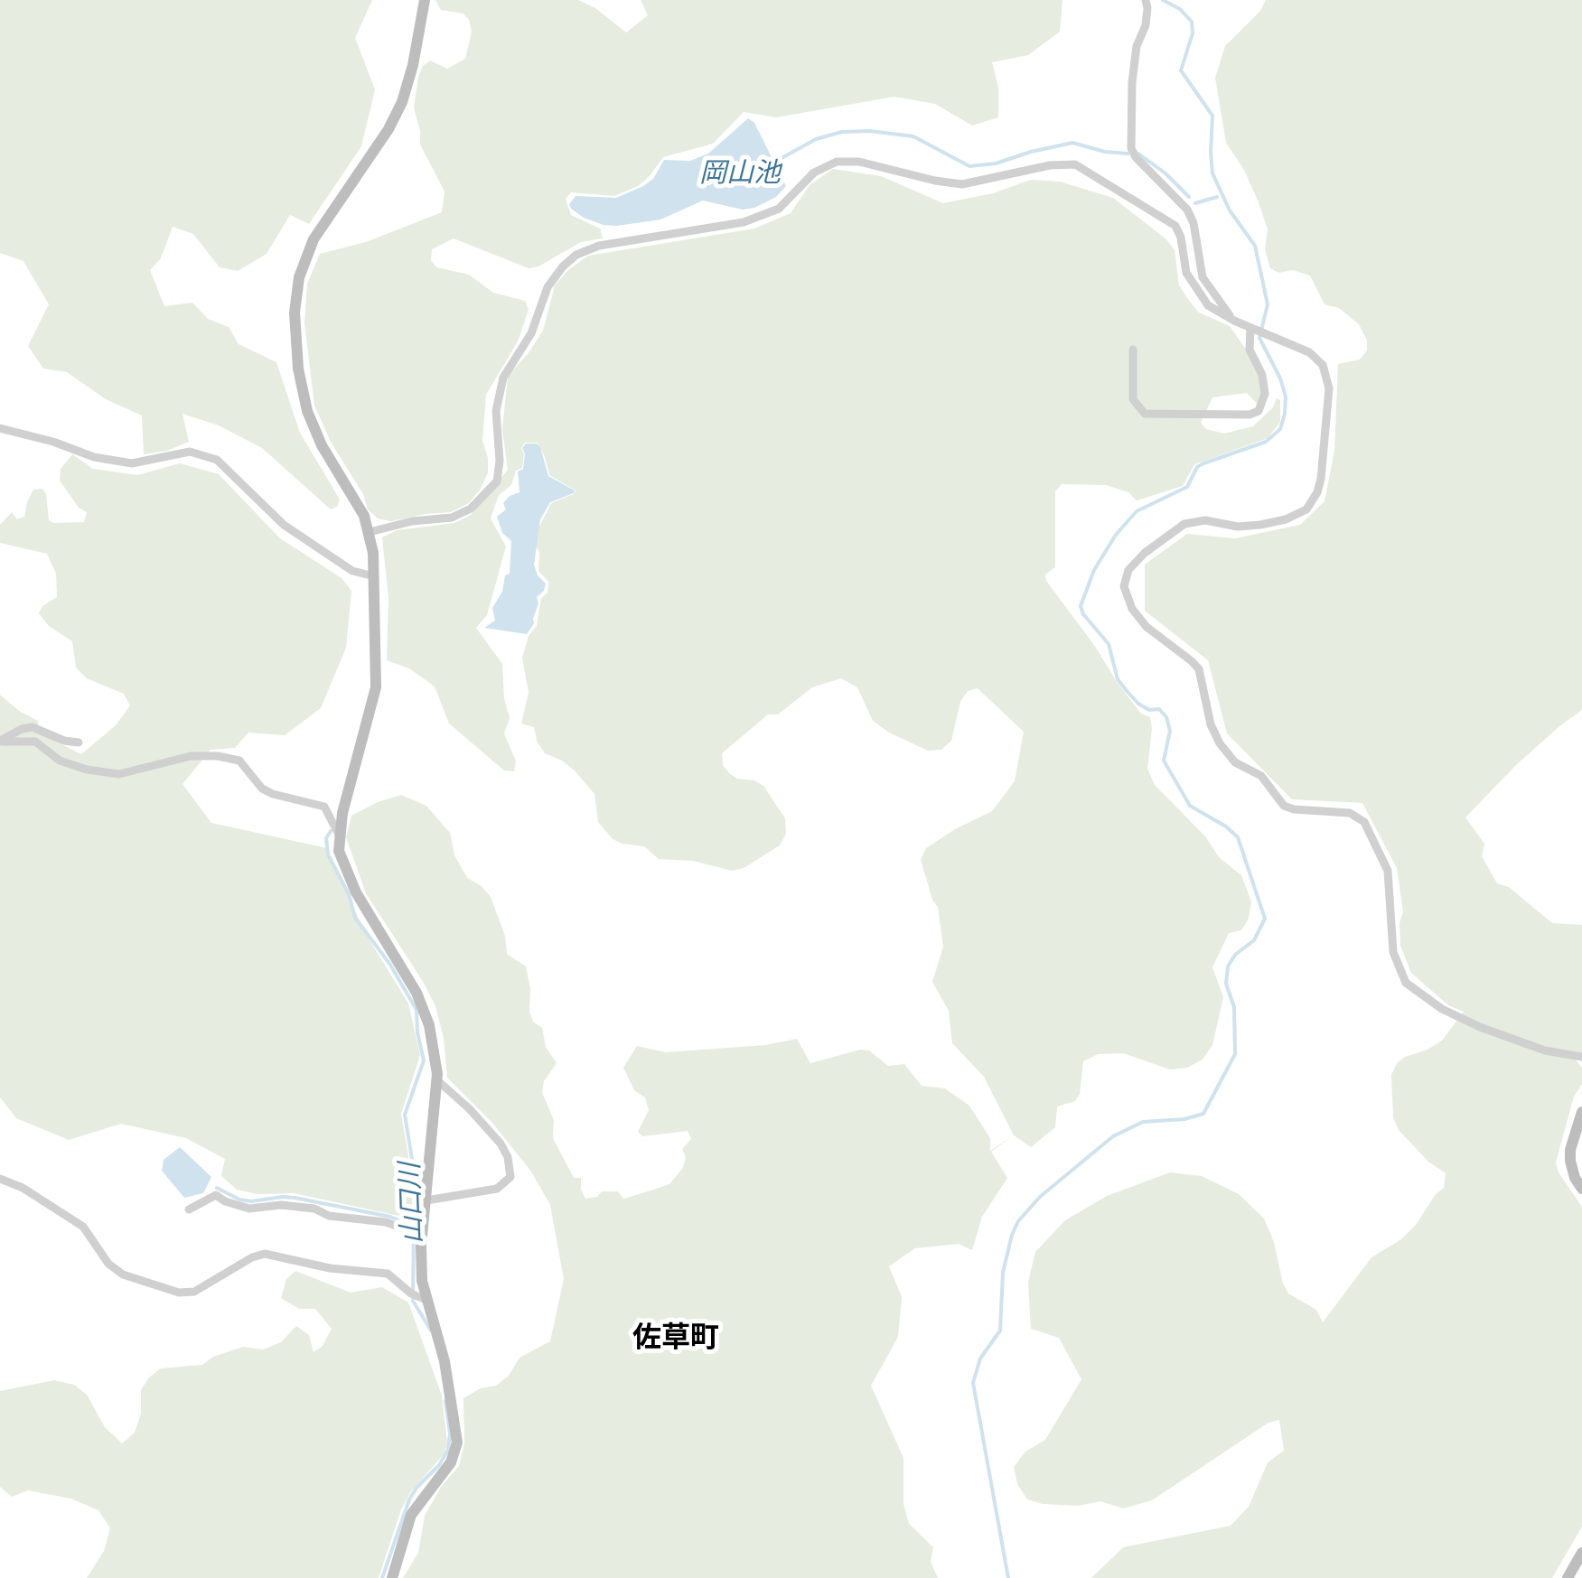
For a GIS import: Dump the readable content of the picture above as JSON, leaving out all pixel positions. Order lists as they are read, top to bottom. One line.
{"districts":["佐草町"],"water":["岡山池","山口川"]}
